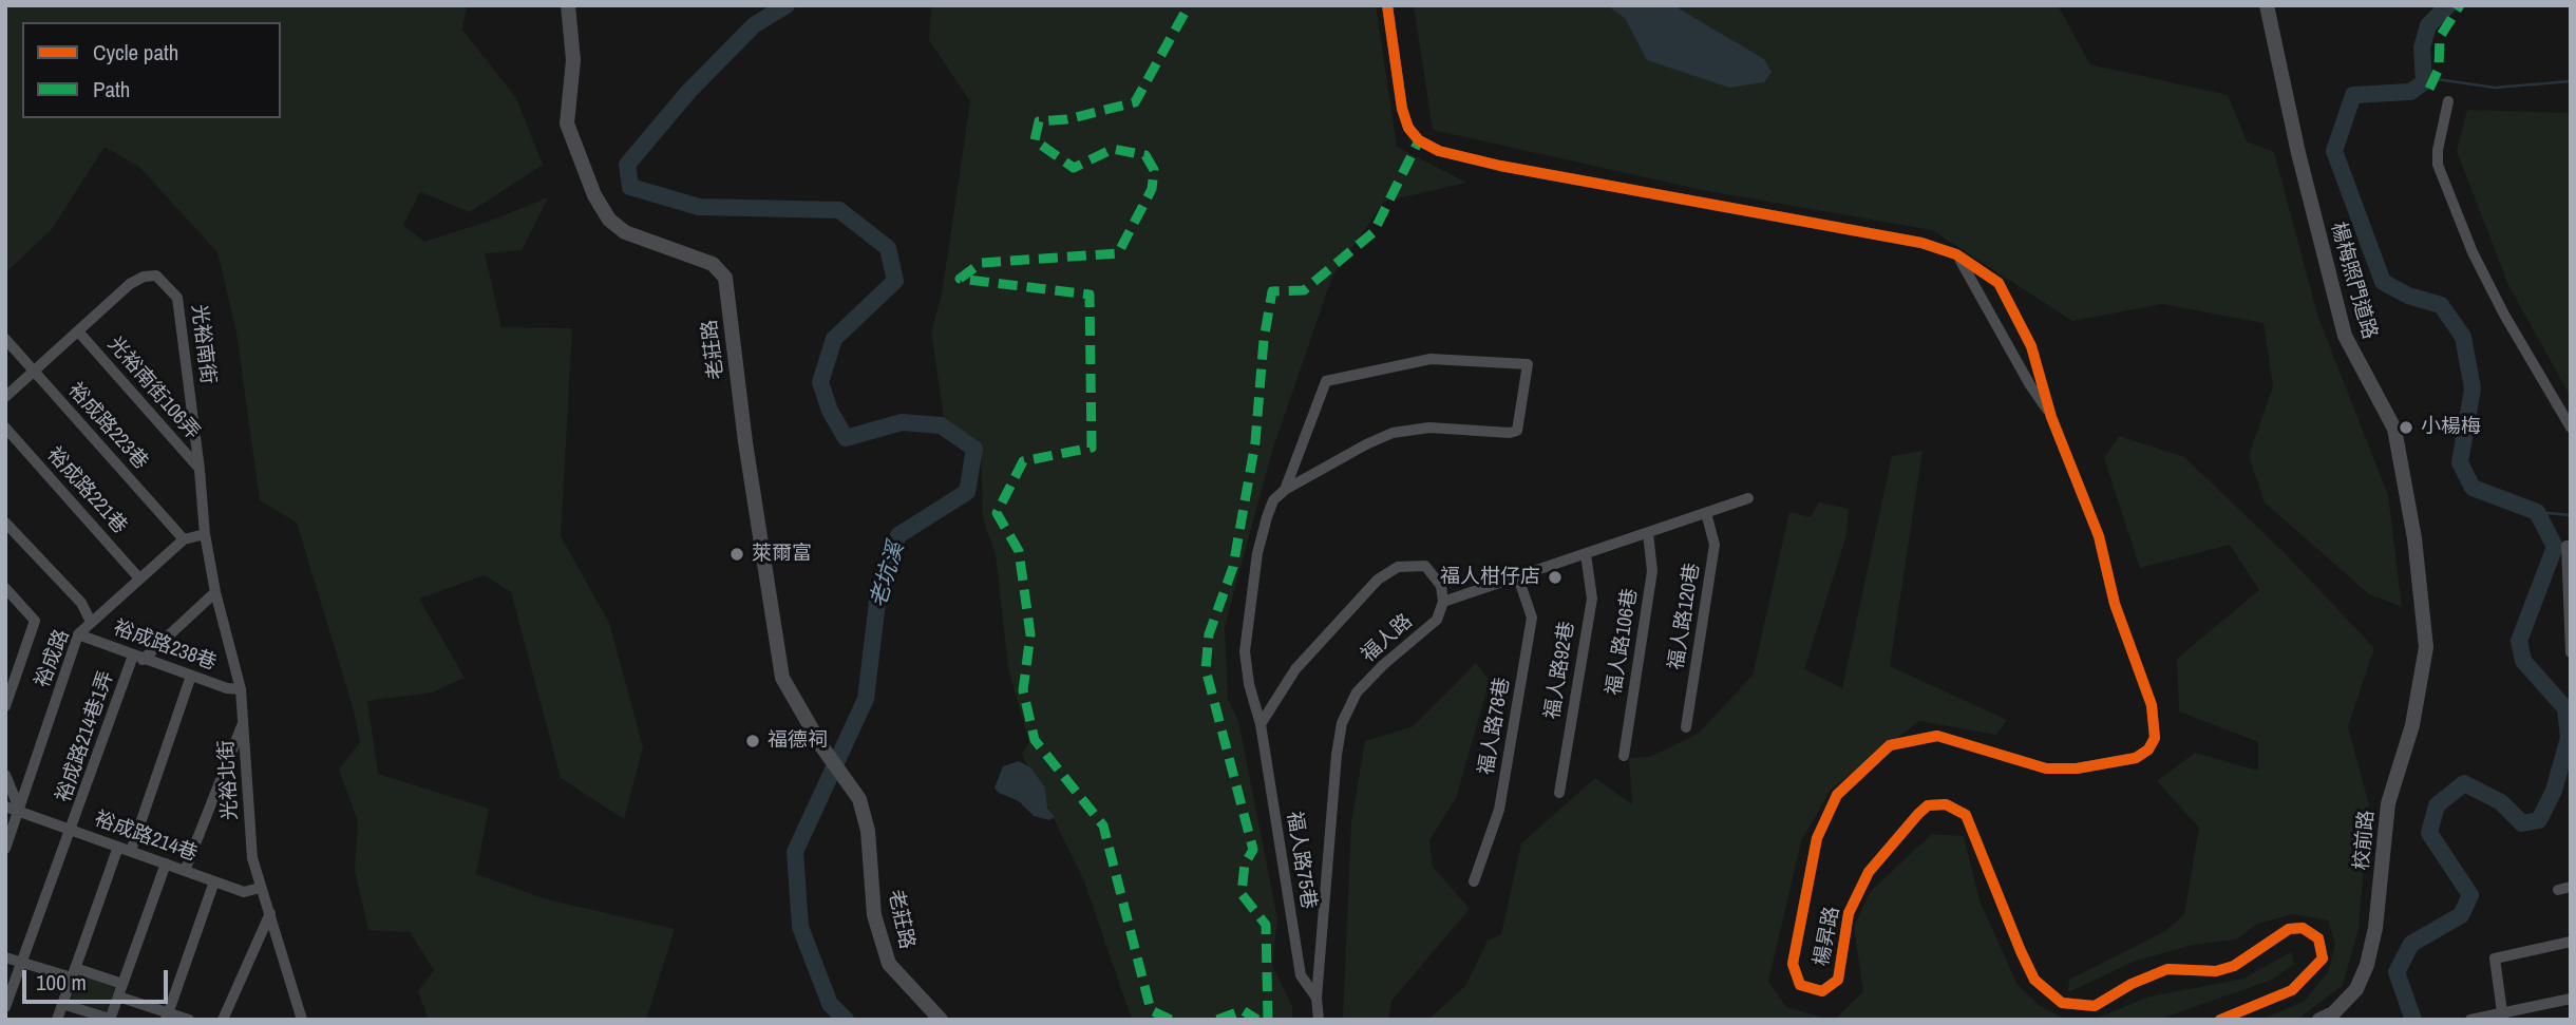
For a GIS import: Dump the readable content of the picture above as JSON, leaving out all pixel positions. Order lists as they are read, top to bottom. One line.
{"streets":{"street":["楊梅照門道路","光裕南街","老莊路","光裕南街106弄","裕成路223巷","裕成路221巷","福人路120巷","福人路","福人路106巷","裕成路238巷","裕成路","福人路92巷","福人路78巷","裕成路214巷1弄","光裕北街","裕成路214巷","校前路","福人路75巷","楊昇路"]},"crossings":[["楊梅照門道路","校前路"],["光裕南街","光裕南街106弄"],["光裕南街","裕成路223巷"],["光裕南街","光裕北街"],["裕成路223巷","裕成路"],["裕成路221巷","裕成路"],["福人路","福人路75巷"],["裕成路238巷","裕成路"],["裕成路238巷","裕成路214巷1弄"],["裕成路238巷","光裕北街"],["裕成路","裕成路214巷"],["裕成路214巷1弄","裕成路214巷"],["光裕北街","裕成路214巷"]],"water":["老坑溪"],"places":["小楊梅","萊爾富","福人柑仔店","福德祠"],"legend":["Cycle path","Path"],"scale_bar":"100 m"}
